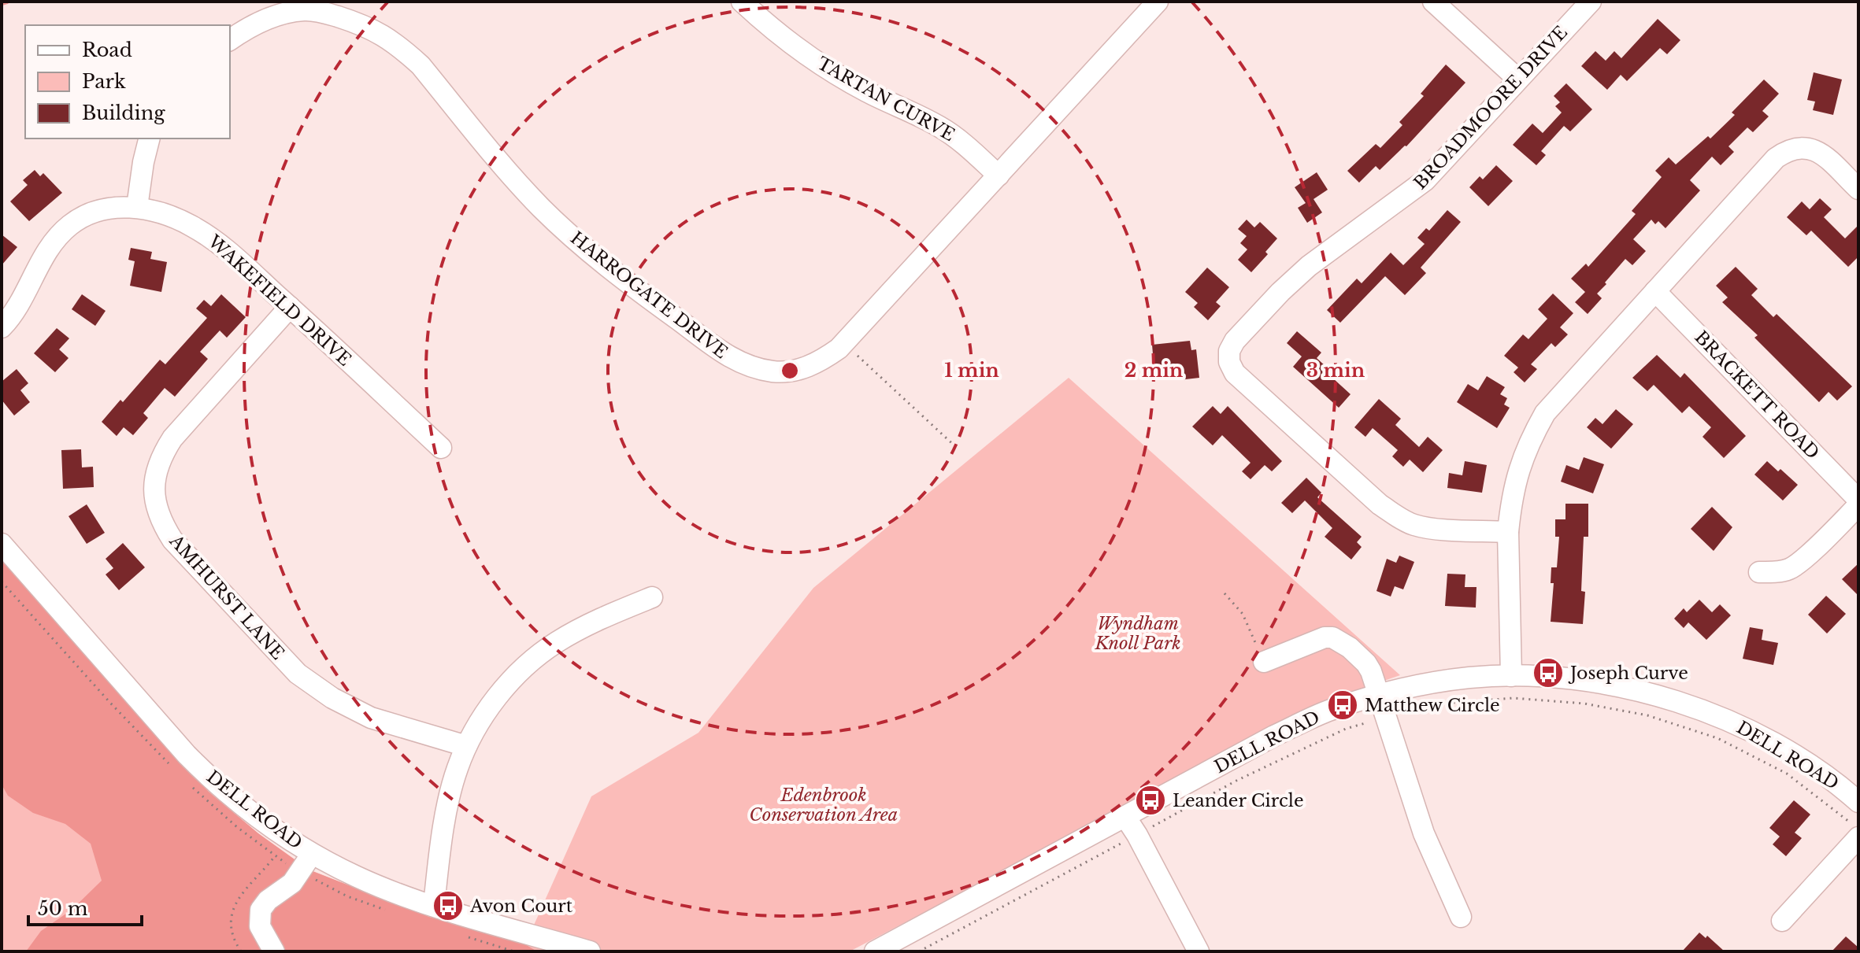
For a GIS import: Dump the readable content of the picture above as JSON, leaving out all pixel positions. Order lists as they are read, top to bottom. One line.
{"streets":{"street":["TARTAN CURVE","BROADMOORE DRIVE","HARROGATE DRIVE","WAKEFIELD DRIVE","BRACKETT ROAD","AMHURST LANE","DELL ROAD"]},"crossings":[["TARTAN CURVE","HARROGATE DRIVE"],["WAKEFIELD DRIVE","AMHURST LANE"]],"parks":["Wyndham Knoll Park","Edenbrook Conservation Area"],"places":{"bus stop":["Joseph Curve","Matthew Circle","Leander Circle","Avon Court"]},"legend":["Road","Park","Building"],"scale_bar":"50 m","rings":["1 min","2 min","3 min"]}
